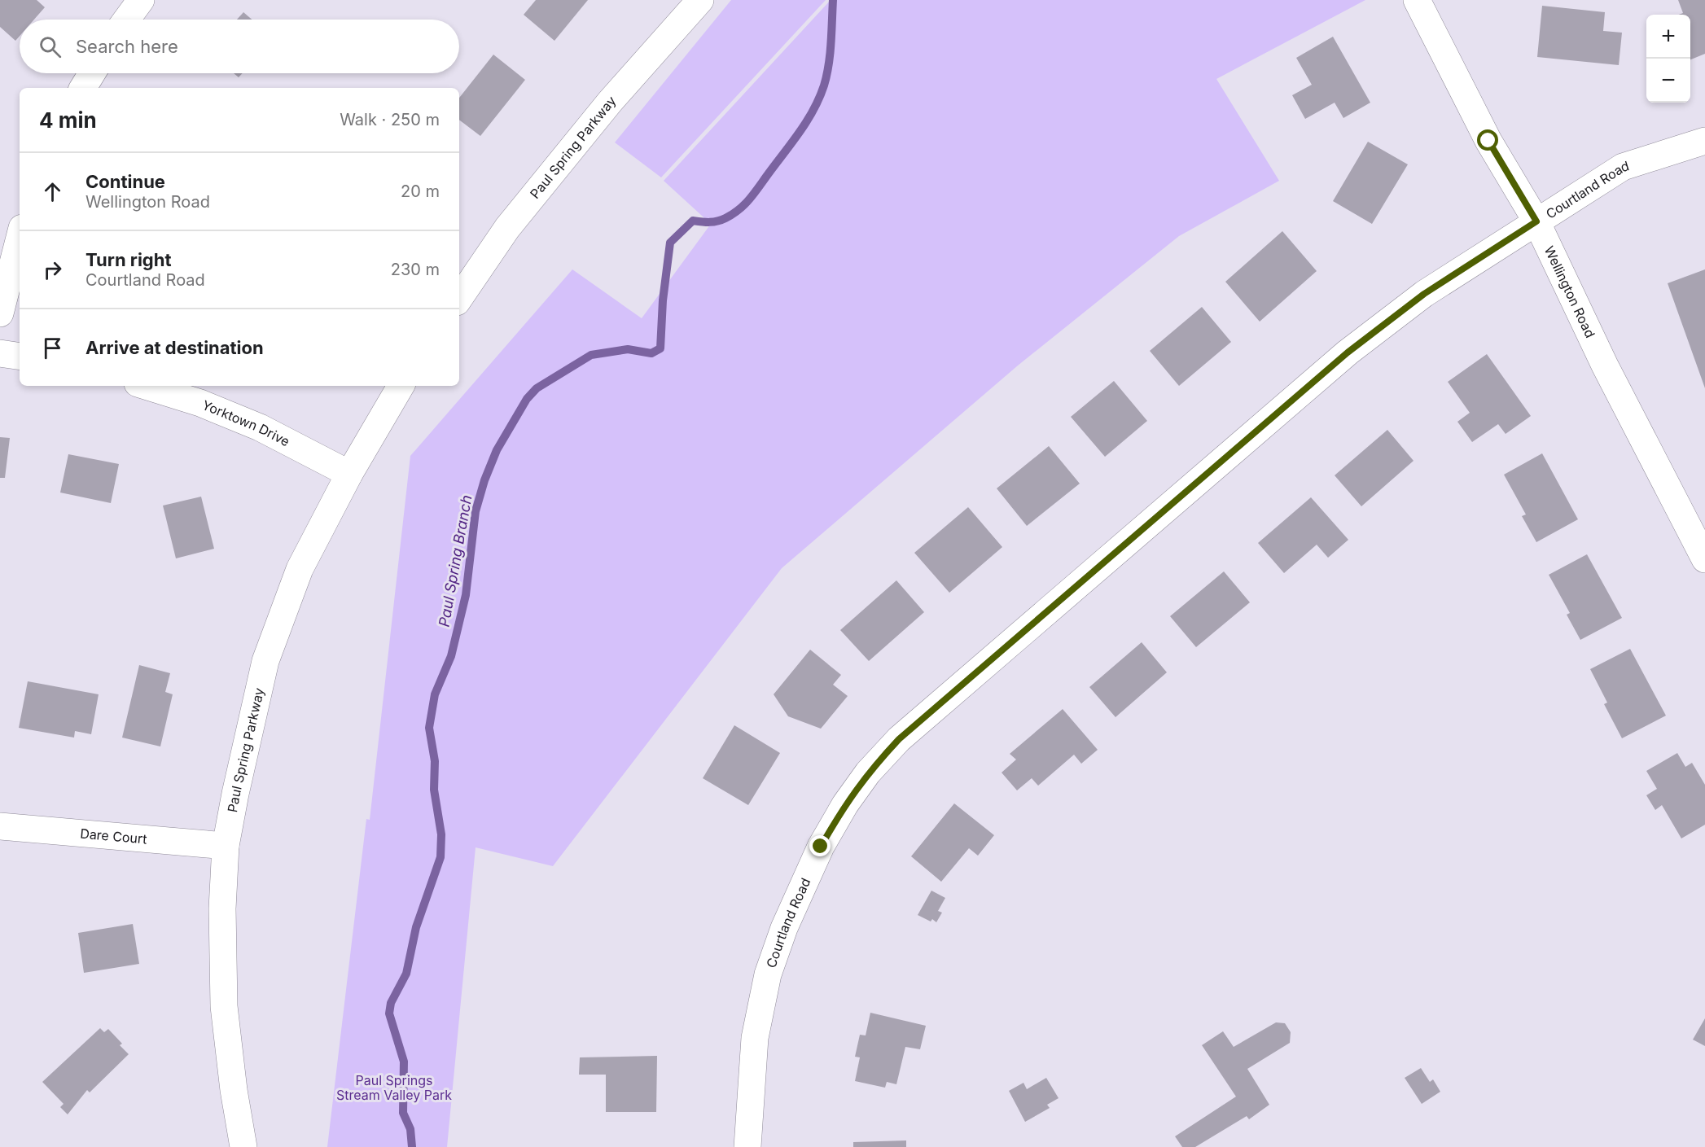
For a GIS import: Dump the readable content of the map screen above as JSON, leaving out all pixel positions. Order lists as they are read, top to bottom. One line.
{"streets":{"street":["Paul Spring Parkway","Courtland Road","Wellington Road","Yorktown Drive","Dare Court"]},"crossings":[["Paul Spring Parkway","Yorktown Drive"],["Paul Spring Parkway","Dare Court"],["Courtland Road","Wellington Road"]],"water":["Paul Spring Branch"],"parks":["Paul Springs Stream Valley Park"],"page":{"map_buttons":["+","−"],"search":"Search here","heading":["4 min","Walk · 250 m"],"list":[["Continue","Wellington Road","20 m"],["Turn right","Courtland Road","230 m"],"Arrive at destination"]}}
